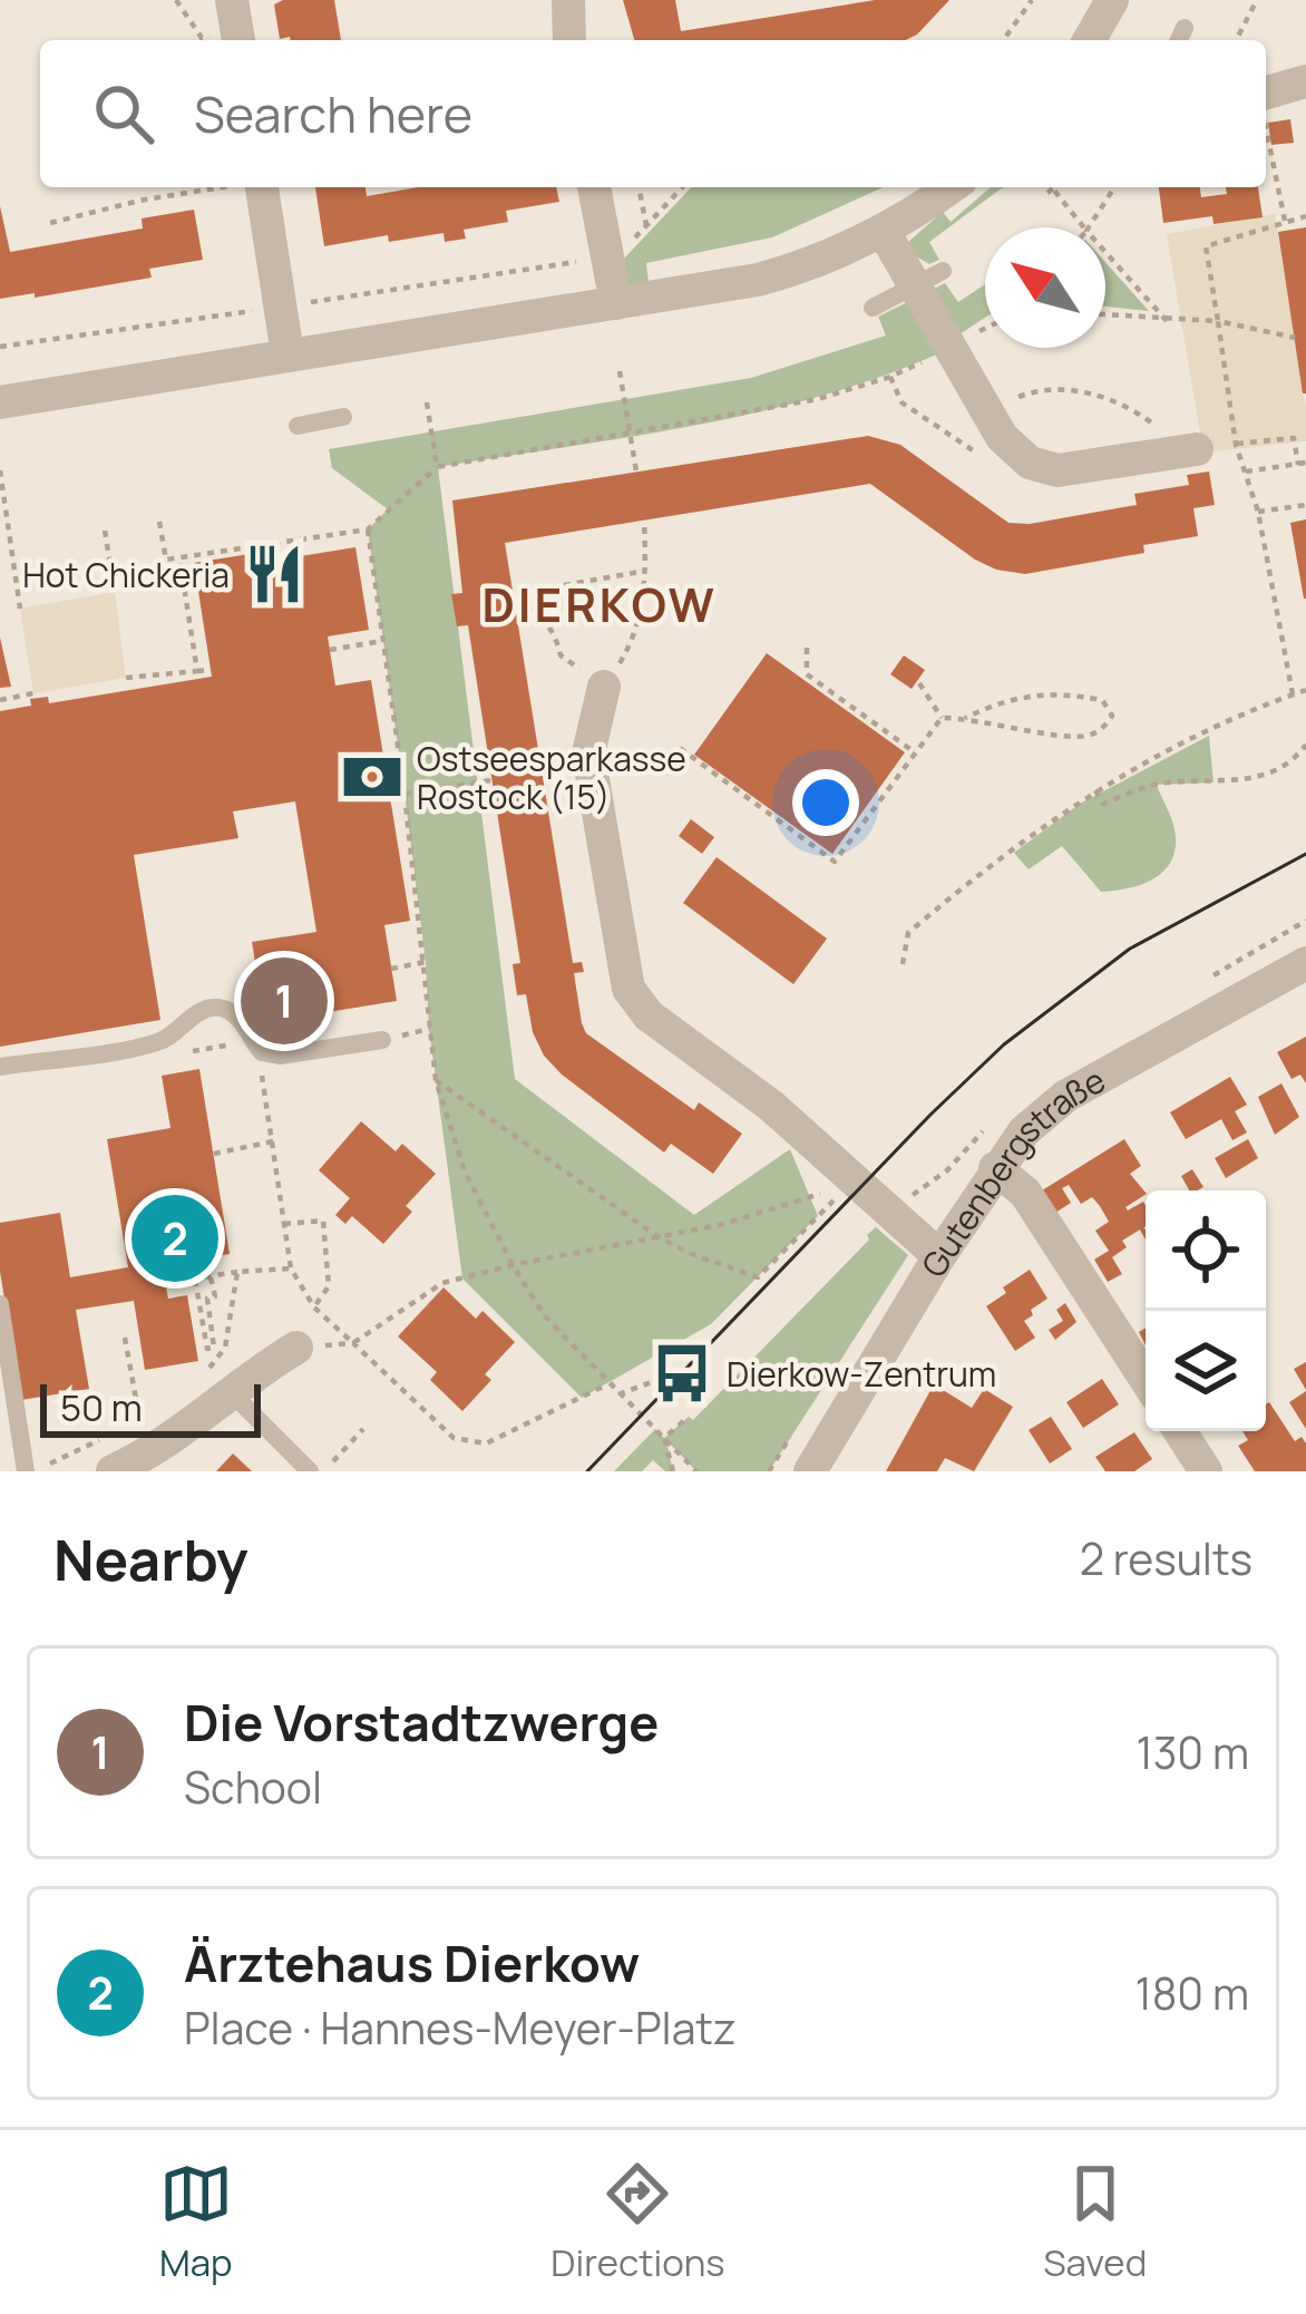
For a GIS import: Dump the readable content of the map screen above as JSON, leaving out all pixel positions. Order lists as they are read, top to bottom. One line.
{"streets":{"street":["Gutenbergstraße"]},"districts":["DIERKOW"],"places":{"restaurant":["Hot Chickeria"],"bank":["Ostseesparkasse Rostock (15)"],"bus stop":["Dierkow-Zentrum"]},"scale_bar":"50 m","north":"top left","page":{"search":"Search here","pins":["1","2"],"scale":"50 m","heading":["Nearby","2 results"],"list":[{"mark":"1","name":"Die Vorstadtzwerge","note":"School","value":"130 m"},{"mark":"2","name":"Ärztehaus Dierkow","note":"Place · Hannes-Meyer-Platz","value":"180 m"}],"nav":["Map","Directions","Saved"]}}
